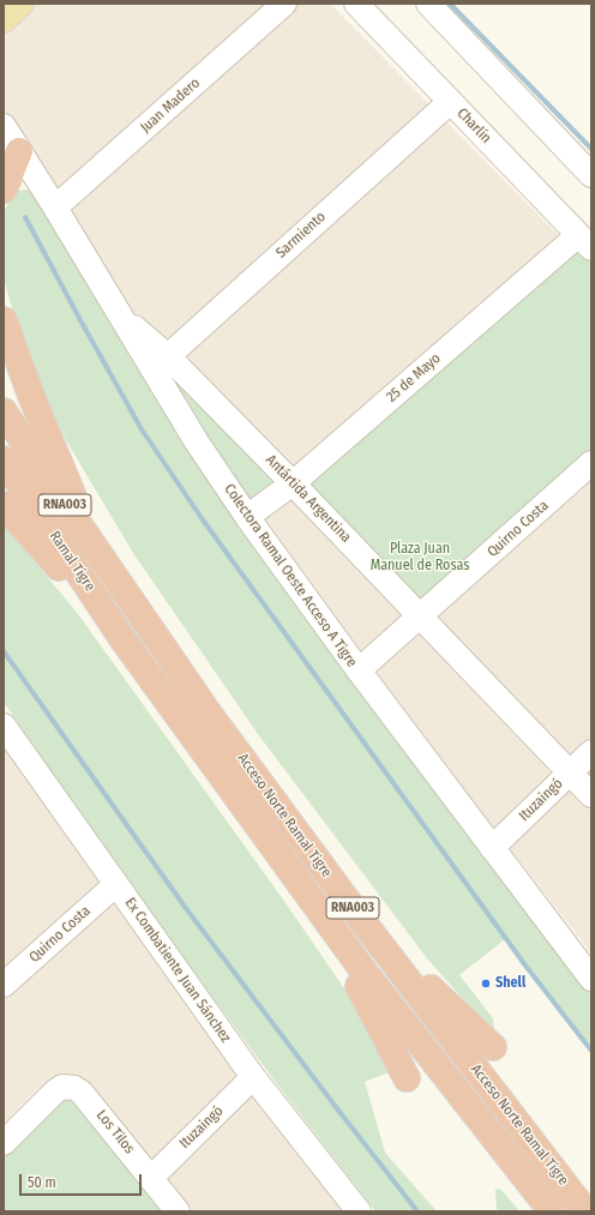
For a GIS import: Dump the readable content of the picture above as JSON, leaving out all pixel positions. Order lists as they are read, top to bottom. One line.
{"streets":{"highway":["RNA003","Ramal Tigre","Acceso Norte Ramal Tigre"],"street":["Juan Madero","Charlín","Sarmiento","25 de Mayo","Antártida Argentina","Quirno Costa","Colectora Ramal Oeste Acceso A Tigre","Ituzaingó","Ex Combatiente Juan Sánchez","Los Tilos"]},"crossings":[["Juan Madero","Antártida Argentina"],["Charlín","Sarmiento"],["Charlín","25 de Mayo"],["Sarmiento","Antártida Argentina"],["Sarmiento","Colectora Ramal Oeste Acceso A Tigre"],["25 de Mayo","Antártida Argentina"],["25 de Mayo","Colectora Ramal Oeste Acceso A Tigre"],["Antártida Argentina","Quirno Costa"],["Antártida Argentina","Colectora Ramal Oeste Acceso A Tigre"],["Antártida Argentina","Ituzaingó"],["Quirno Costa","Colectora Ramal Oeste Acceso A Tigre"],["Quirno Costa","Ex Combatiente Juan Sánchez"],["Ramal Tigre","Acceso Norte Ramal Tigre"],["Colectora Ramal Oeste Acceso A Tigre","Ituzaingó"],["Ituzaingó","Ex Combatiente Juan Sánchez"],["Ituzaingó","Los Tilos"]],"parks":["Plaza Juan Manuel de Rosas"],"places":["Shell"],"scale_bar":"50 m"}
